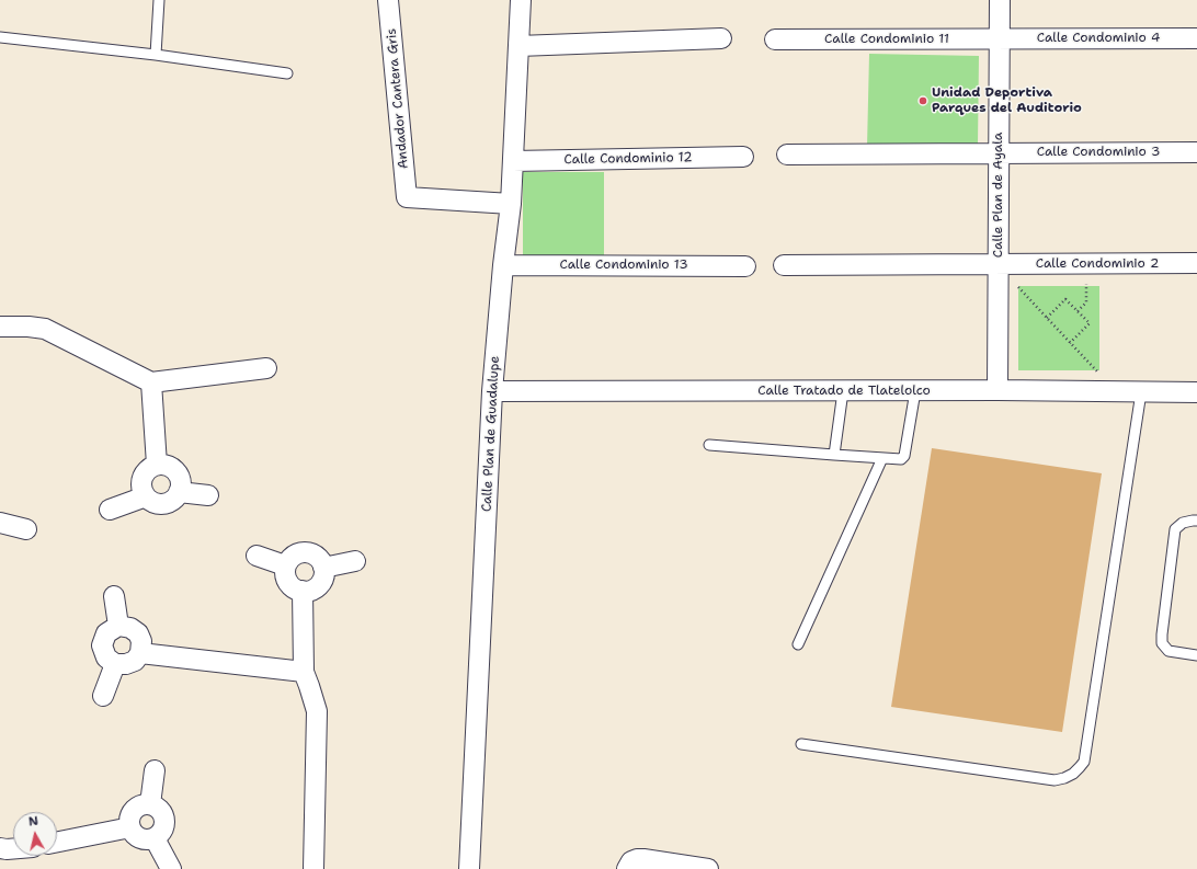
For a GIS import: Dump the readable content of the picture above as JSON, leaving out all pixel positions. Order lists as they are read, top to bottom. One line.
{"streets":{"street":["Calle Condominio 4","Calle Condominio 11","Andador Cantera Gris","Calle Condominio 3","Calle Condominio 12","Calle Plan de Ayala","Calle Condominio 2","Calle Condominio 13","Calle Tratado de Tlatelolco","Calle Plan de Guadalupe"]},"crossings":[["Calle Condominio 4","Calle Condominio 11"],["Calle Condominio 4","Calle Plan de Ayala"],["Calle Condominio 11","Calle Plan de Ayala"],["Andador Cantera Gris","Calle Plan de Guadalupe"],["Calle Condominio 3","Calle Plan de Ayala"],["Calle Condominio 12","Calle Plan de Guadalupe"],["Calle Plan de Ayala","Calle Condominio 2"],["Calle Plan de Ayala","Calle Tratado de Tlatelolco"],["Calle Condominio 13","Calle Plan de Guadalupe"],["Calle Tratado de Tlatelolco","Calle Plan de Guadalupe"]],"places":["Unidad Deportiva Parques del Auditorio"],"north":"top"}
